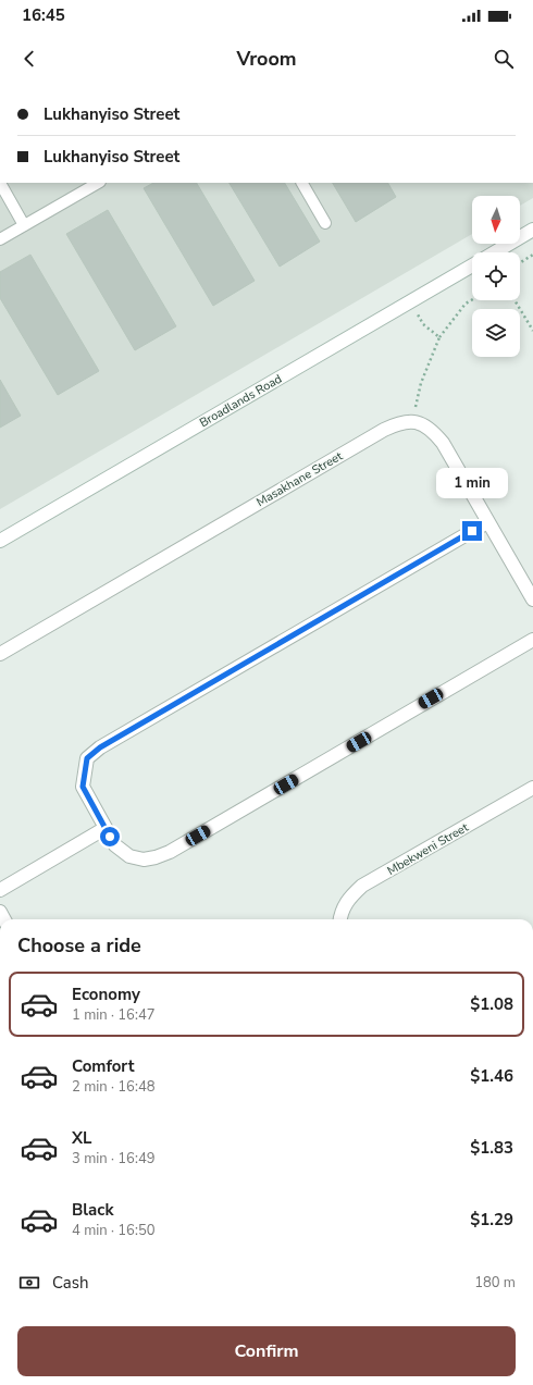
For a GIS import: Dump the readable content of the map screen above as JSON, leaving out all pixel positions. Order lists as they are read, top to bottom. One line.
{"streets":{"street":["Broadlands Road","Masakhane Street","Mbekweni Street"]},"north":"bottom","page":{"status":"16:45","header":"Vroom","banner":["Lukhanyiso Street","Lukhanyiso Street"],"bubble":"1 min","heading":"Choose a ride","list":[{"name":"Economy","note":"1 min · 16:47","value":"$1.08"},{"name":"Comfort","note":"2 min · 16:48","value":"$1.46"},{"name":"XL","note":"3 min · 16:49","value":"$1.83"},{"name":"Black","note":"4 min · 16:50","value":"$1.29"}],"pay":["Cash","180 m"],"buttons":"Confirm"}}
